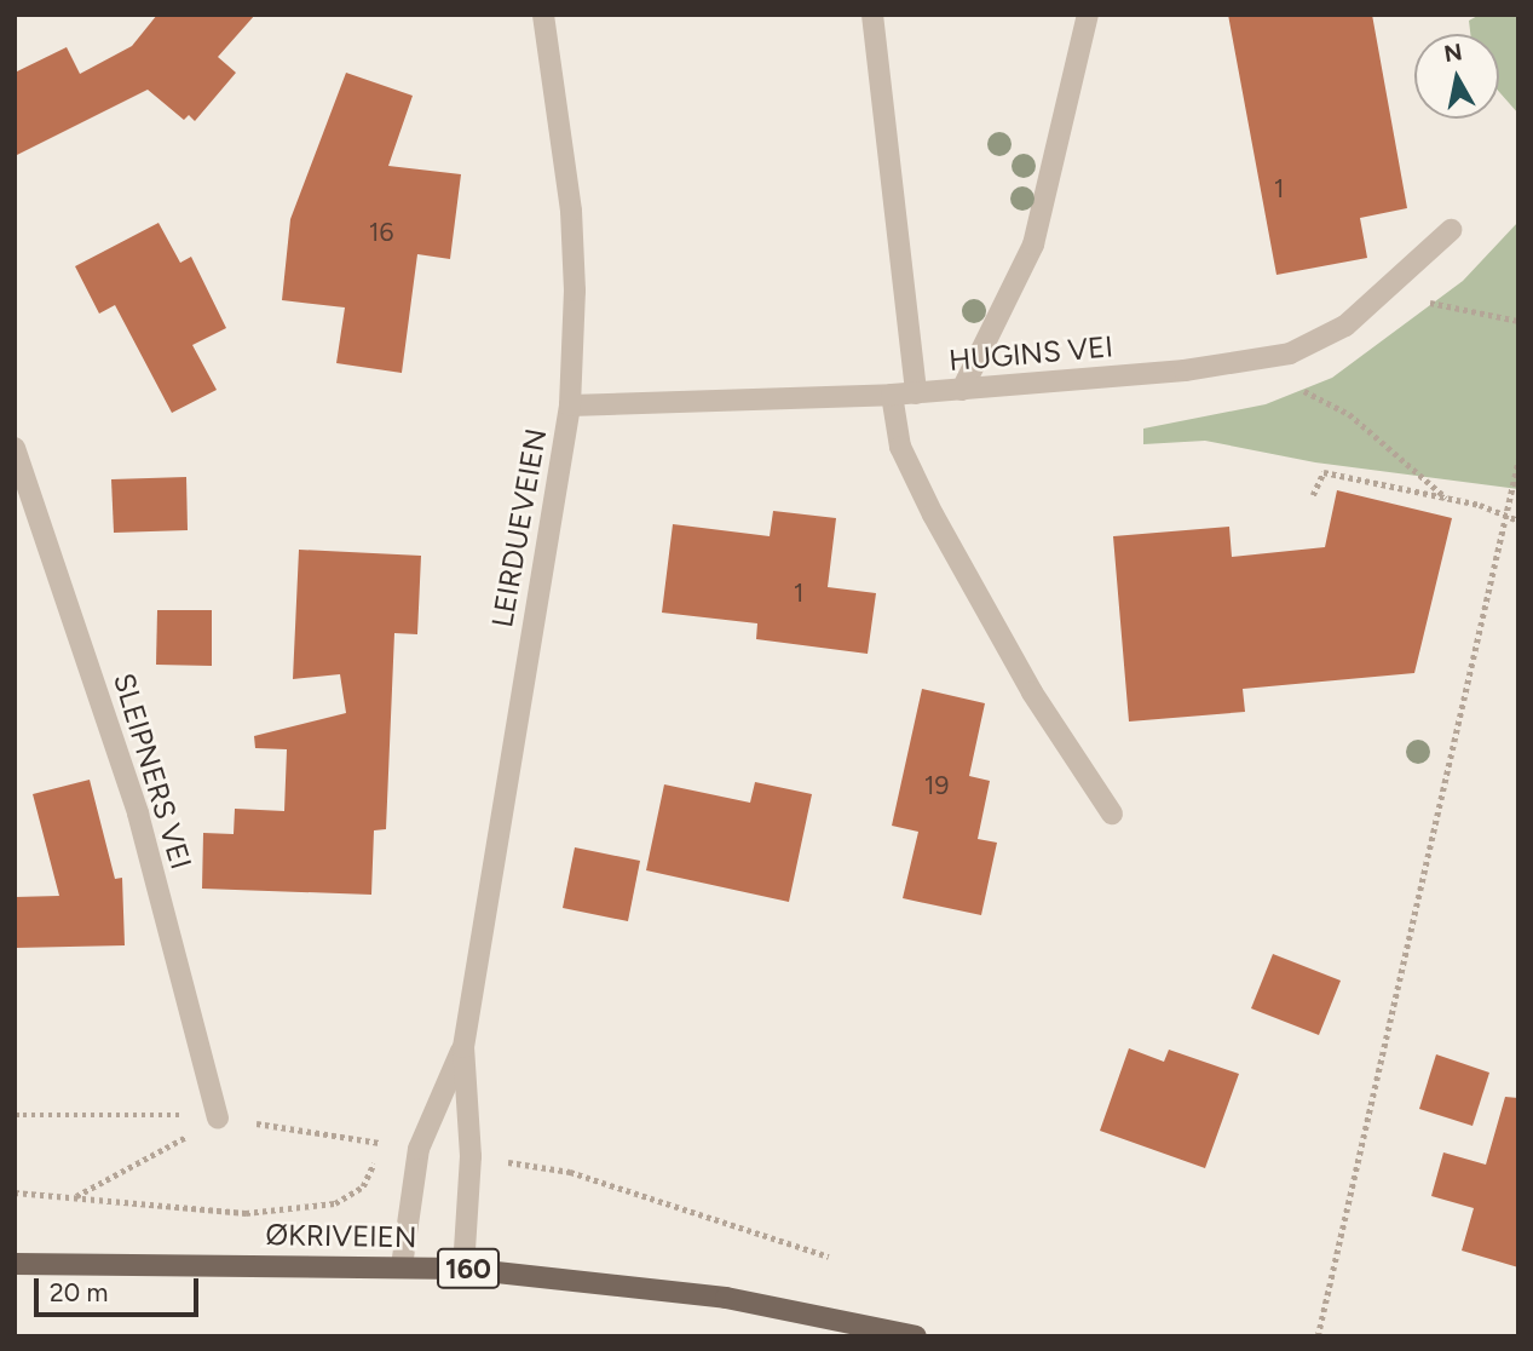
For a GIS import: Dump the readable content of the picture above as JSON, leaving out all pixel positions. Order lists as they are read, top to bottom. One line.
{"streets":{"main road":["ØKRIVEIEN","160"],"street":["HUGINS VEI","LEIRDUEVEIEN","SLEIPNERS VEI"]},"crossings":[["HUGINS VEI","LEIRDUEVEIEN"],["LEIRDUEVEIEN","ØKRIVEIEN"]],"house_numbers":["1","16","1","19"],"scale_bar":"20 m","north":"top"}
